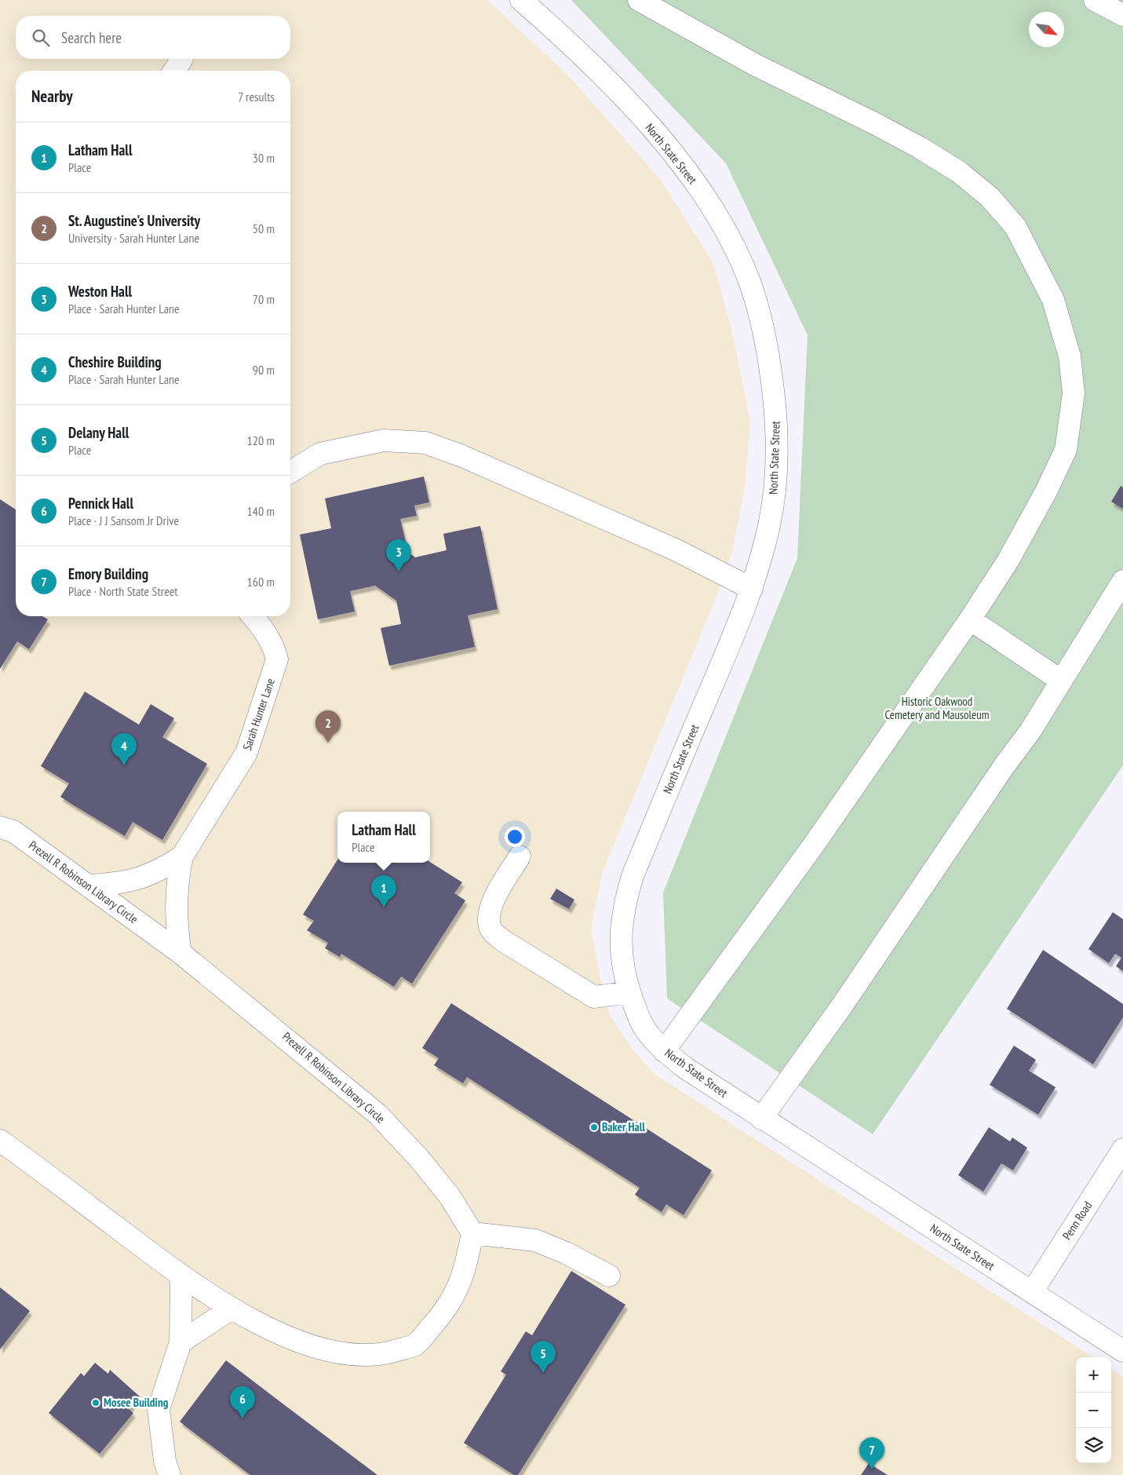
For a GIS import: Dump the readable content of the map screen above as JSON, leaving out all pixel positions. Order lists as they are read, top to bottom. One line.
{"streets":{"street":["North State Street","Sarah Hunter Lane","Prezell R Robinson Library Circle","Penn Road"]},"crossings":[["North State Street","Penn Road"],["Sarah Hunter Lane","Prezell R Robinson Library Circle"]],"parks":["Historic Oakwood Cemetery and Mausoleum"],"places":["Baker Hall","Mosee Building"],"north":"bottom right","page":{"search":"Search here","heading":["Nearby","7 results"],"list":[{"mark":"1","name":"Latham Hall","note":"Place","value":"30 m"},{"mark":"2","name":"St. Augustine's University","note":"University · Sarah Hunter Lane","value":"50 m"},{"mark":"3","name":"Weston Hall","note":"Place · Sarah Hunter Lane","value":"70 m"},{"mark":"4","name":"Cheshire Building","note":"Place · Sarah Hunter Lane","value":"90 m"},{"mark":"5","name":"Delany Hall","note":"Place","value":"120 m"},{"mark":"6","name":"Pennick Hall","note":"Place · J J Sansom Jr Drive","value":"140 m"},{"mark":"7","name":"Emory Building","note":"Place · North State Street","value":"160 m"}],"pins":["3","2","4","1","5","6","7"],"popup":["Latham Hall","Place"],"map_buttons":["+","−"]}}
